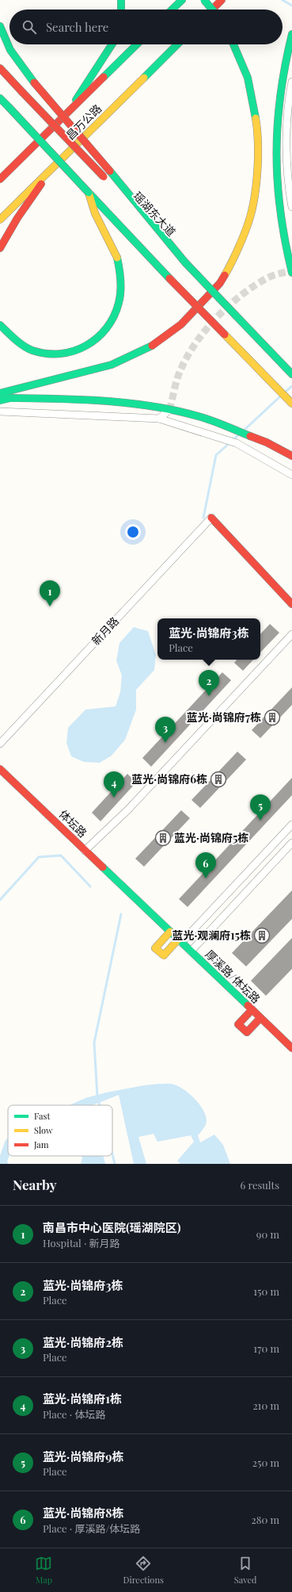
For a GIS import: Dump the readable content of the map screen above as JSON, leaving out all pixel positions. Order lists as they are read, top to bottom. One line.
{"streets":{"main road":["昌万公路","瑶湖东大道","体坛路","厚溪路/体坛路"],"street":["新月路"]},"crossings":[["体坛路","厚溪路/体坛路"]],"places":{"building":["蓝光·尚锦府7栋","蓝光·尚锦府6栋","蓝光·尚锦府5栋","蓝光·观澜府15栋"]},"legend":["Fast","Slow","Jam"],"page":{"search":"Search here","pins":["1","2","3","4","5","6"],"popup":["蓝光·尚锦府3栋","Place"],"heading":["Nearby","6 results"],"list":[{"mark":"1","name":"南昌市中心医院(瑶湖院区)","note":"Hospital · 新月路","value":"90 m"},{"mark":"2","name":"蓝光·尚锦府3栋","note":"Place","value":"150 m"},{"mark":"3","name":"蓝光·尚锦府2栋","note":"Place","value":"170 m"},{"mark":"4","name":"蓝光·尚锦府1栋","note":"Place · 体坛路","value":"210 m"},{"mark":"5","name":"蓝光·尚锦府9栋","note":"Place","value":"250 m"},{"mark":"6","name":"蓝光·尚锦府8栋","note":"Place · 厚溪路/体坛路","value":"280 m"}],"nav":["Map","Directions","Saved"]}}
